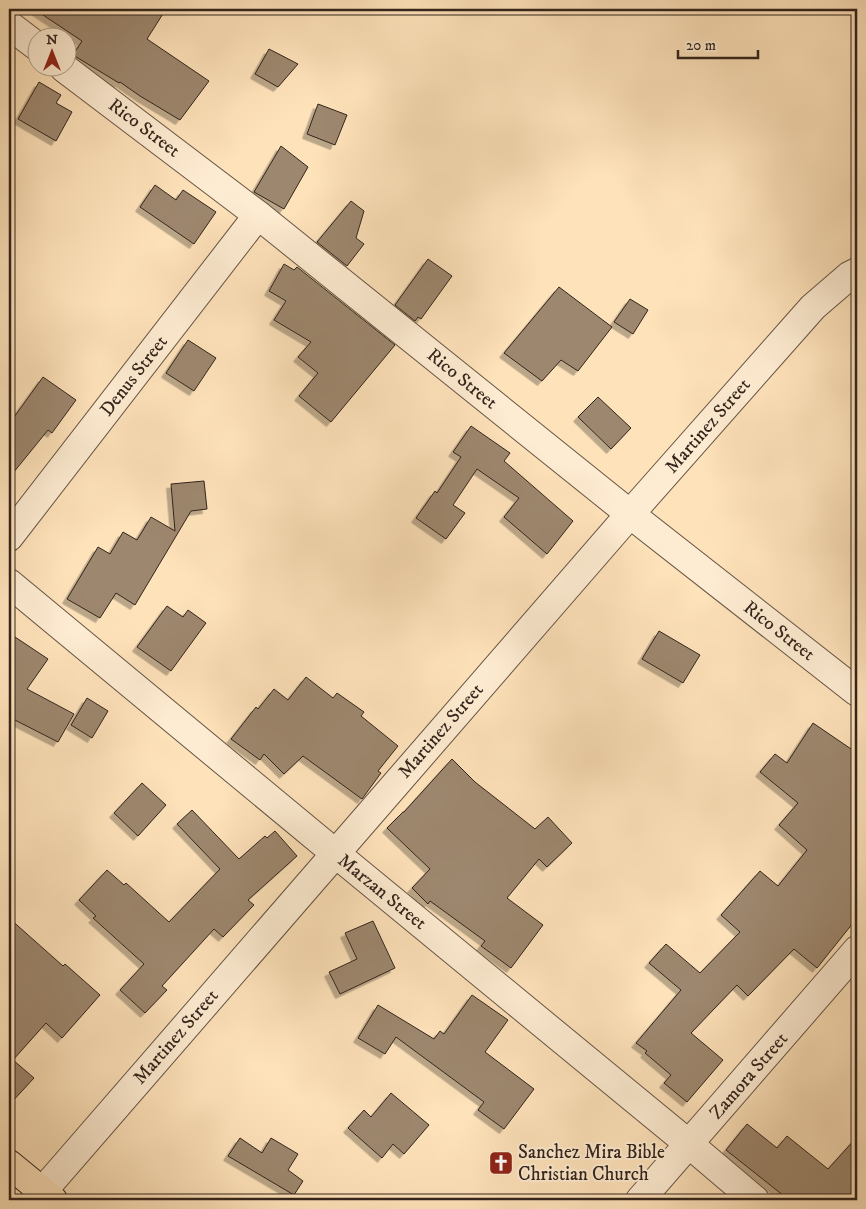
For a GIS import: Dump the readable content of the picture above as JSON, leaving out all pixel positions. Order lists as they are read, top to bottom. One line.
{"streets":{"street":["Rico Street","Denus Street","Martinez Street","Marzan Street","Zamora Street"]},"crossings":[["Rico Street","Denus Street"],["Rico Street","Martinez Street"],["Martinez Street","Marzan Street"],["Marzan Street","Zamora Street"]],"places":{"church":["Sanchez Mira Bible Christian Church"]},"scale_bar":"20 m","north":"top"}
